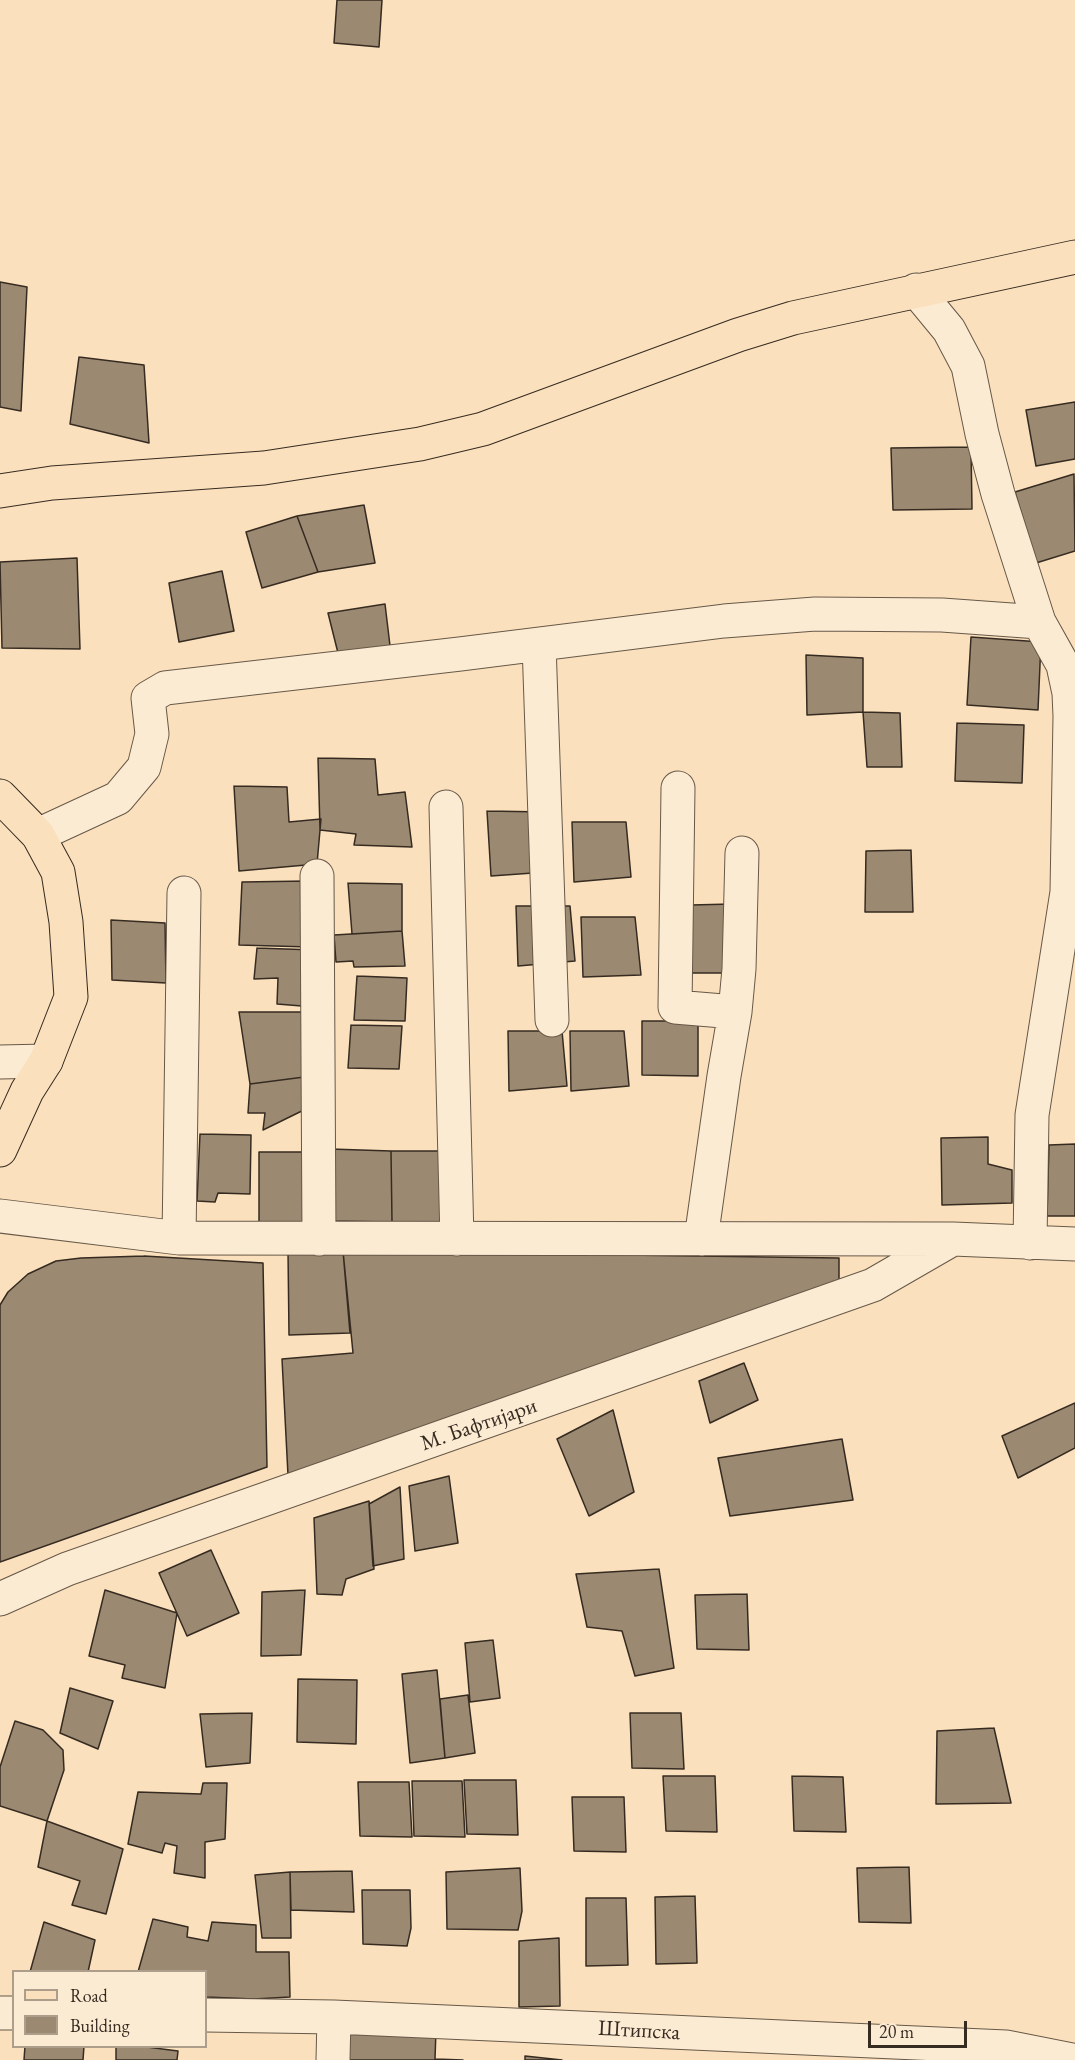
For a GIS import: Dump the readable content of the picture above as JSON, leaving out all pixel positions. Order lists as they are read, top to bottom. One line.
{"streets":{"street":["М. Бафтијари","Штипска"]},"legend":["Road","Building"],"scale_bar":"20 m"}
